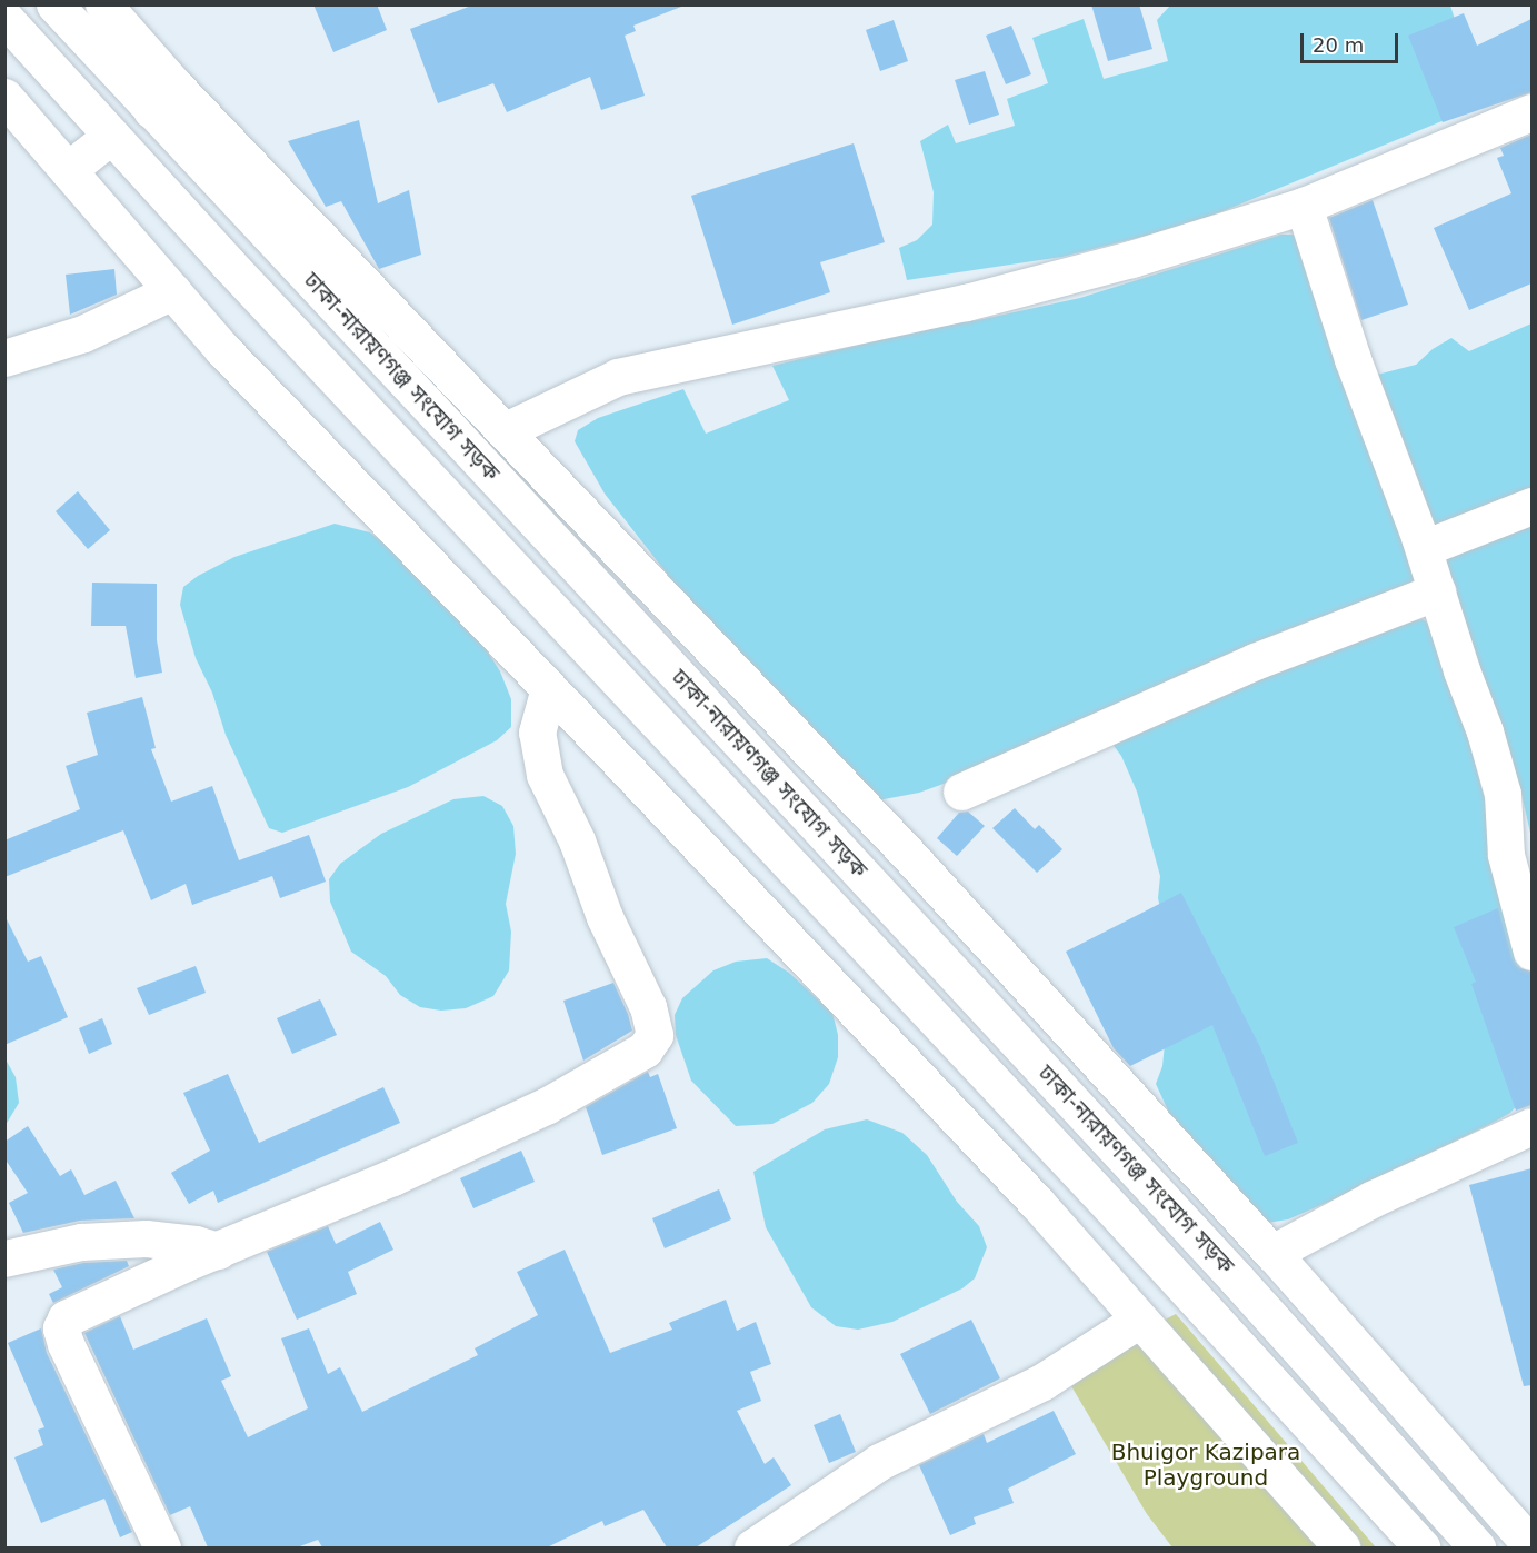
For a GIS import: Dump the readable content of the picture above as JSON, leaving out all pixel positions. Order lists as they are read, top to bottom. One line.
{"streets":{"street":["ঢাকা-নারায়ণগঞ্জ সংযোগ সড়ক"]},"parks":["Bhuigor Kazipara Playground"],"scale_bar":"20 m"}
